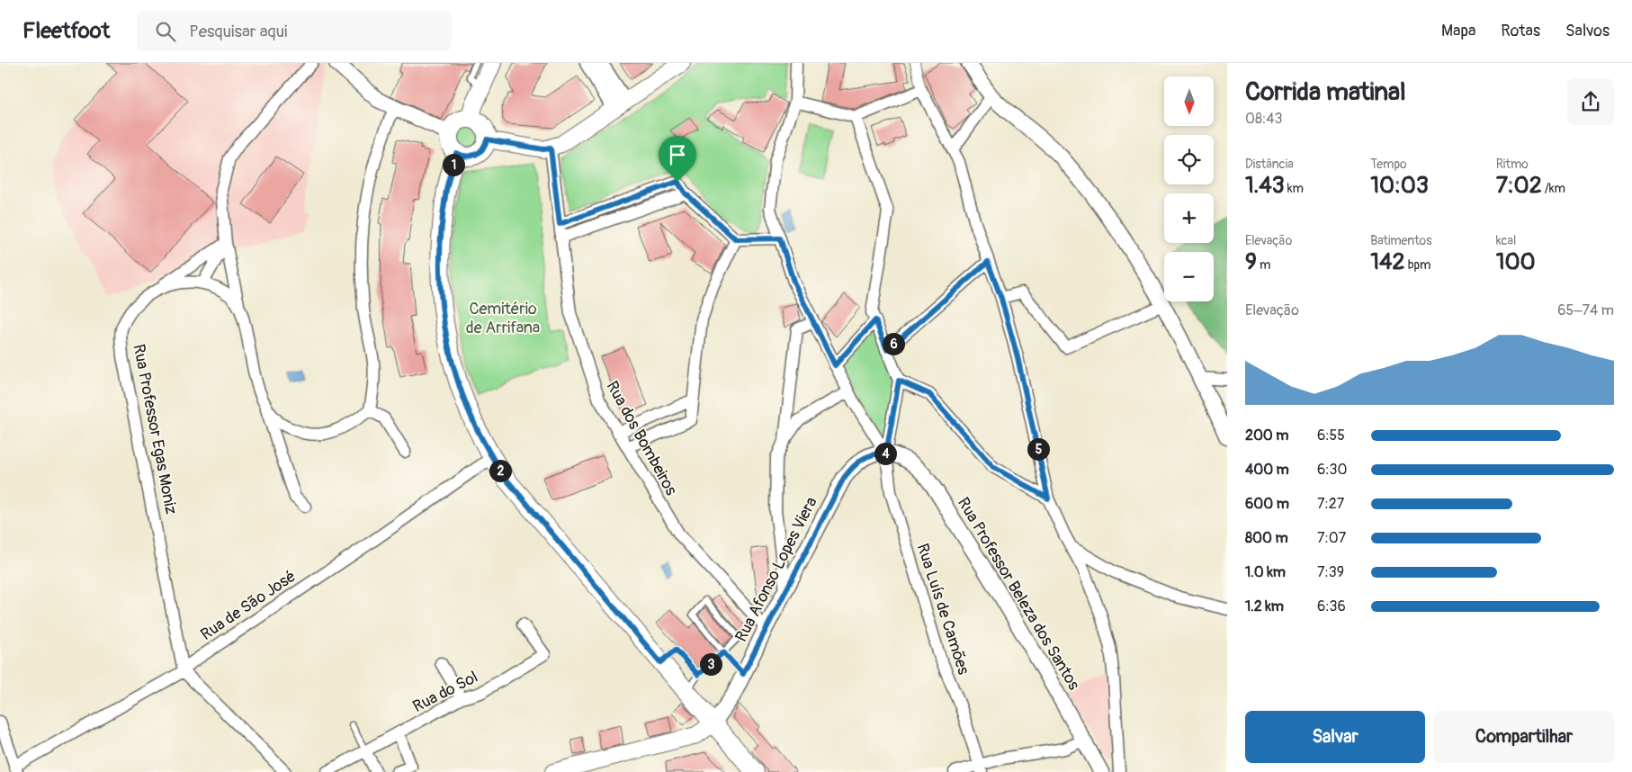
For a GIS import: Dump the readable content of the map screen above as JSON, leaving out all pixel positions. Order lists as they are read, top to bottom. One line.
{"streets":{"street":["Rua Professor Egas Moniz","Rua dos Bombeiros","Rua Afonso Lopes Viera","Rua Professor Beleza dos Santos","Rua de São José","Rua Luís de Camões","Rua do Sol"]},"crossings":[["Rua Professor Egas Moniz","Rua de São José"],["Rua dos Bombeiros","Rua Afonso Lopes Viera"],["Rua Afonso Lopes Viera","Rua Professor Beleza dos Santos"],["Rua Afonso Lopes Viera","Rua Luís de Camões"],["Rua Professor Beleza dos Santos","Rua Luís de Camões"]],"parks":["Cemitério de Arrifana"],"north":"bottom","page":{"header":"Fleetfoot","search":"Pesquisar aqui","nav":["Mapa","Rotas","Salvos"],"heading":["Corrida matinal","08:43"],"map_buttons":["+","−"],"stats":[["Distância","1.43 km"],["Tempo","10:03"],["Ritmo","7:02 /km"],["Elevação","9 m"],["Batimentos","142 bpm"],["kcal","100"]],"pins":["1","6","5","4","2","3"],"chart":["Elevação","65–74 m"],"list":[{"name":"200 m","note":"6:55"},{"name":"400 m","note":"6:30"},{"name":"600 m","note":"7:27"},{"name":"800 m","note":"7:07"},{"name":"1.0 km","note":"7:39"},{"name":"1.2 km","note":"6:36"}],"buttons":["Salvar","Compartilhar"]}}
